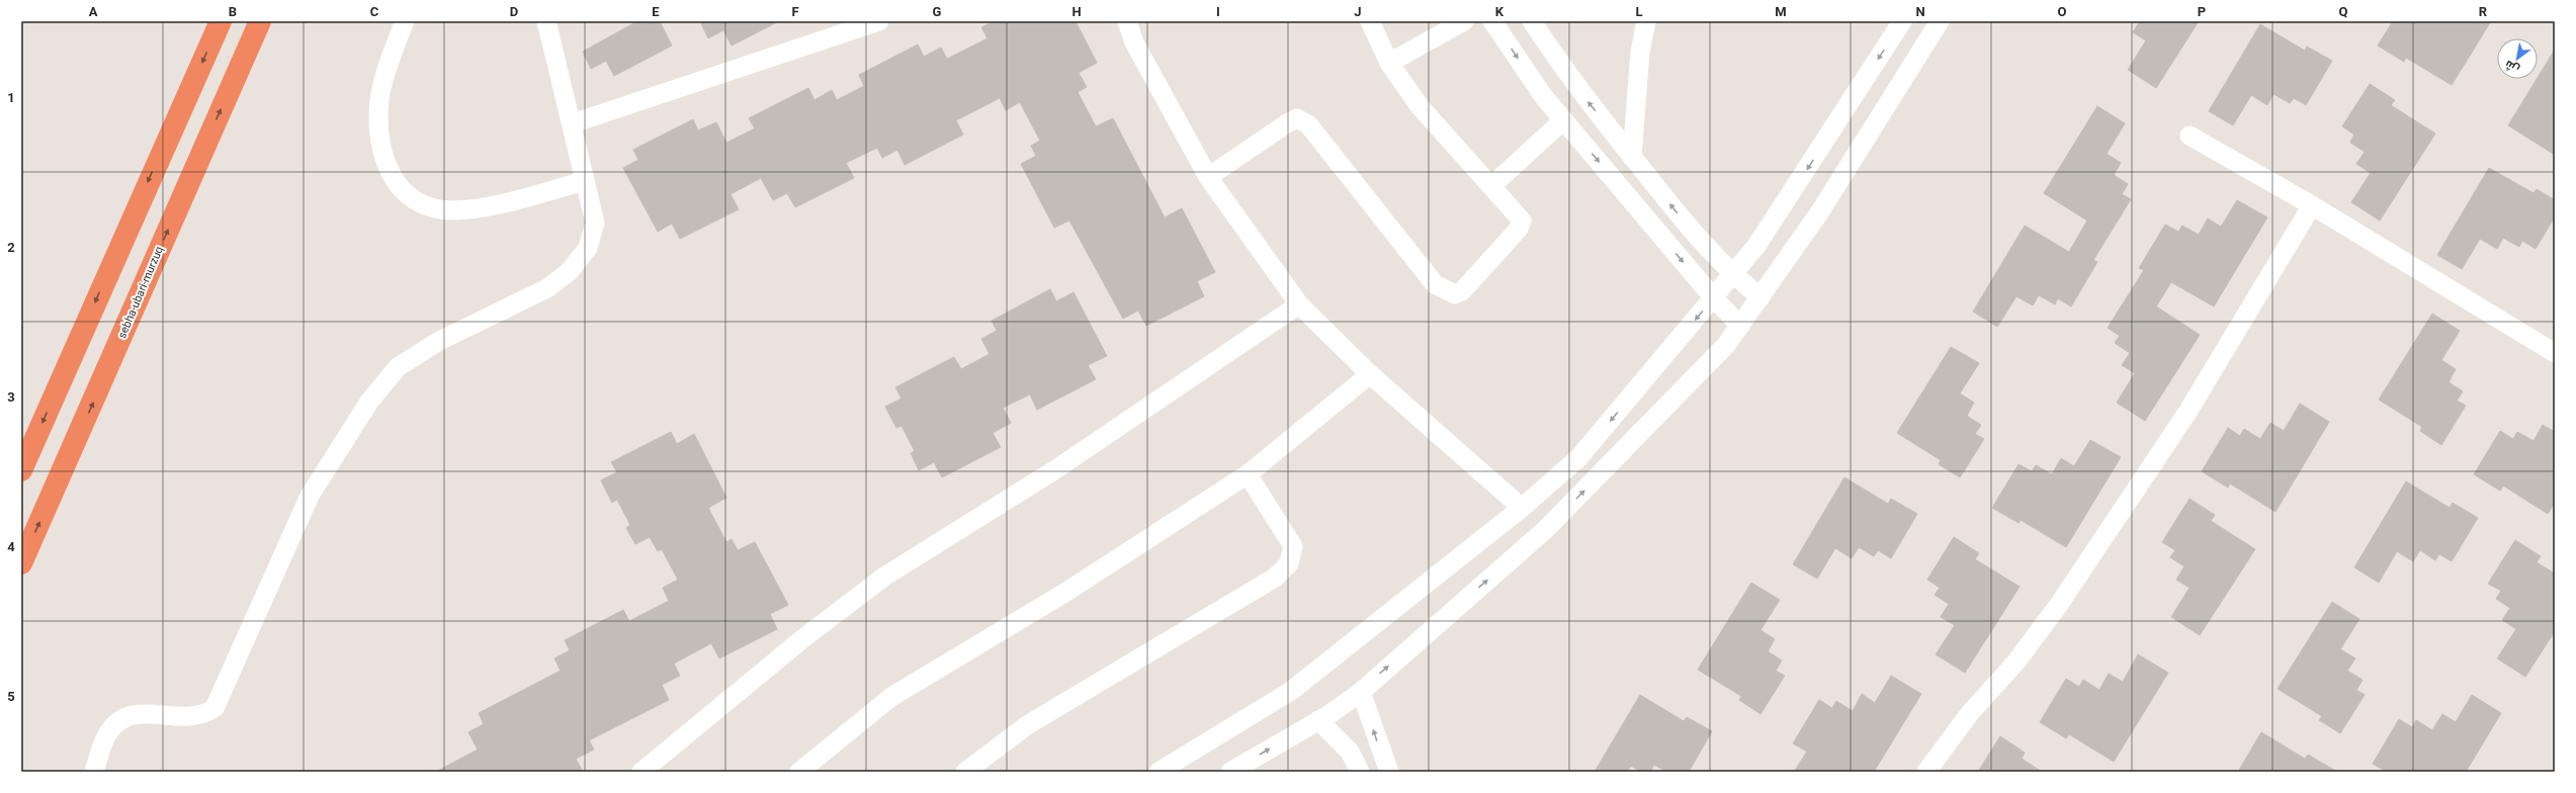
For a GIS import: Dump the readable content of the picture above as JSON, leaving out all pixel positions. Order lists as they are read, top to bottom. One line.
{"streets":{"highway":["sebha-ubari-murzuq"]},"north":"bottom left","grid":{"columns":["A","B","C","D","E","F","G","H","I","J","K","L","M","N","O","P","Q","R"],"rows":["1","2","3","4","5"]}}
